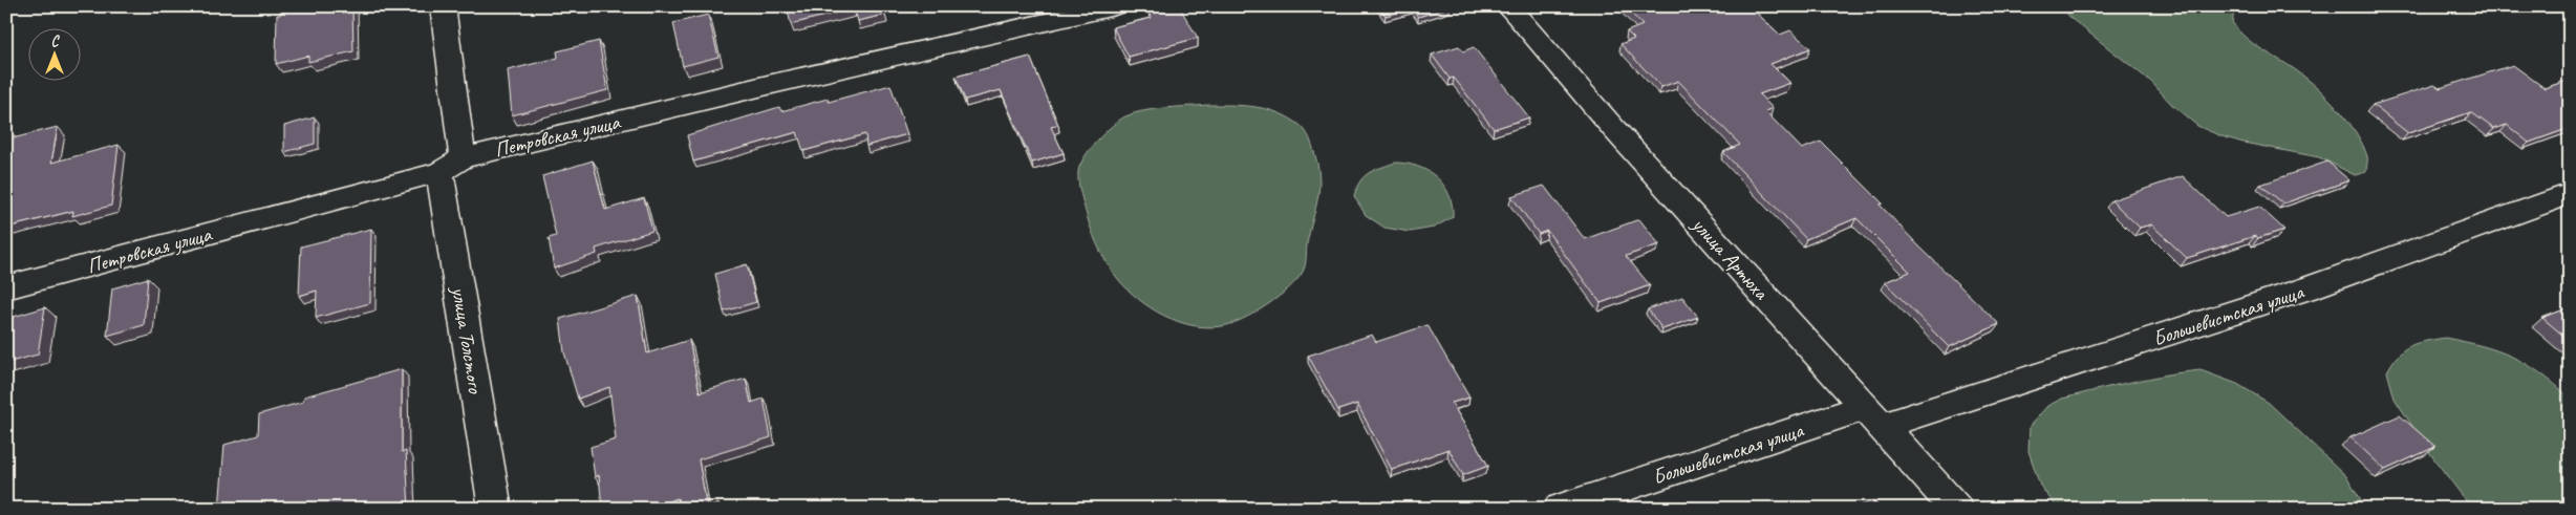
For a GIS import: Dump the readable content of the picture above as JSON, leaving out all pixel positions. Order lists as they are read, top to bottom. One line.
{"streets":{"street":["Петровская улица","улица Артюха","Большевистская улица","улица Толстого"]},"crossings":[["Петровская улица","улица Толстого"],["улица Артюха","Большевистская улица"]],"north":"top"}
